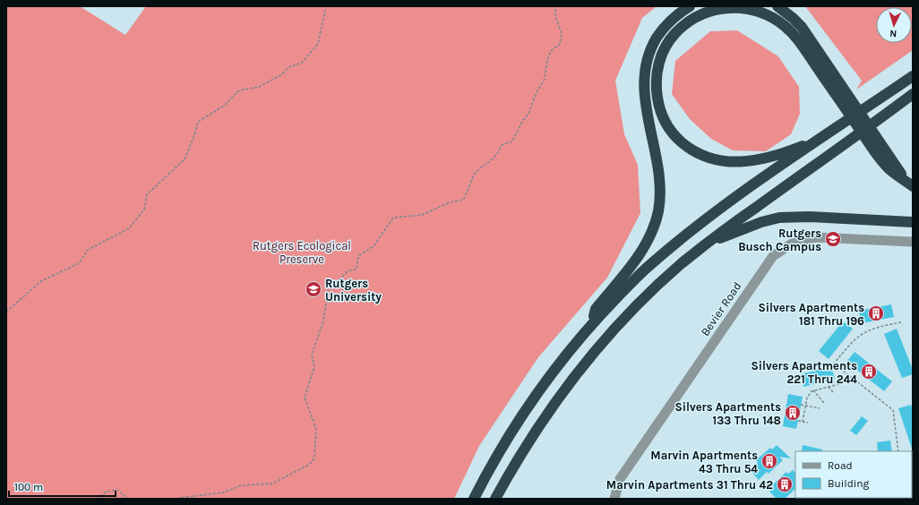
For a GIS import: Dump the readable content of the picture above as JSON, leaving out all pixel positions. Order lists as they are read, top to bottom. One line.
{"streets":{"street":["Bevier Road"]},"parks":["Rutgers Ecological Preserve"],"places":{"school or university":["Rutgers Busch Campus","Rutgers University"],"building":["Silvers Apartments 181 Thru 196","Silvers Apartments 221 Thru 244","Silvers Apartments 133 Thru 148","Marvin Apartments 43 Thru 54","Marvin Apartments 31 Thru 42"]},"legend":["Road","Building"],"scale_bar":"100 m","north":"bottom"}
